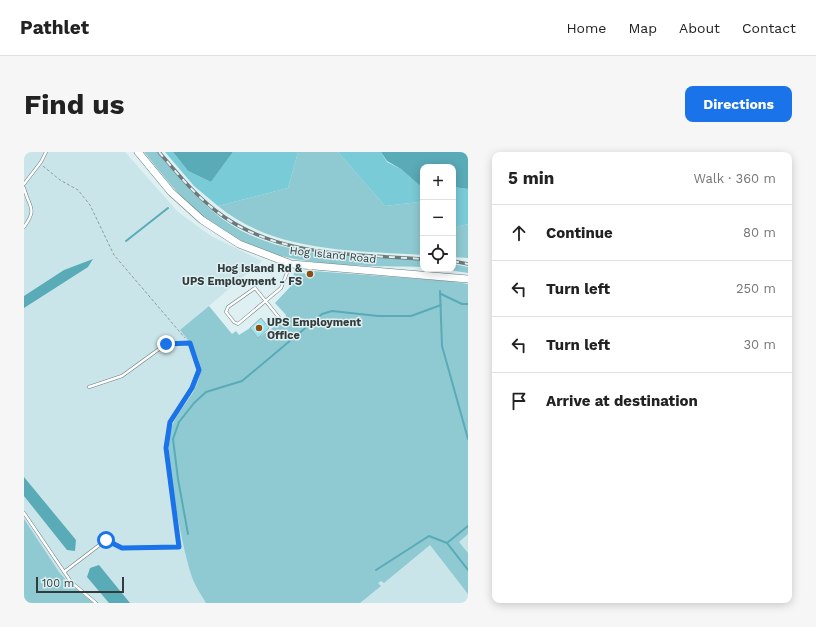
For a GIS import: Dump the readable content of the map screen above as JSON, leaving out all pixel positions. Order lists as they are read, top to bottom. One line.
{"streets":{"street":["Hog Island Road"]},"places":["Hog Island Rd & UPS Employment - FS","UPS Employment Office"],"scale_bar":"100 m","page":{"header":"Pathlet","nav":["Home","Map","About","Contact"],"buttons":"Directions","title":"Find us","heading":["5 min","Walk · 360 m"],"map_buttons":["+","−"],"list":[["Continue","80 m"],["Turn left","250 m"],["Turn left","30 m"],"Arrive at destination"],"scale":"100 m"}}
